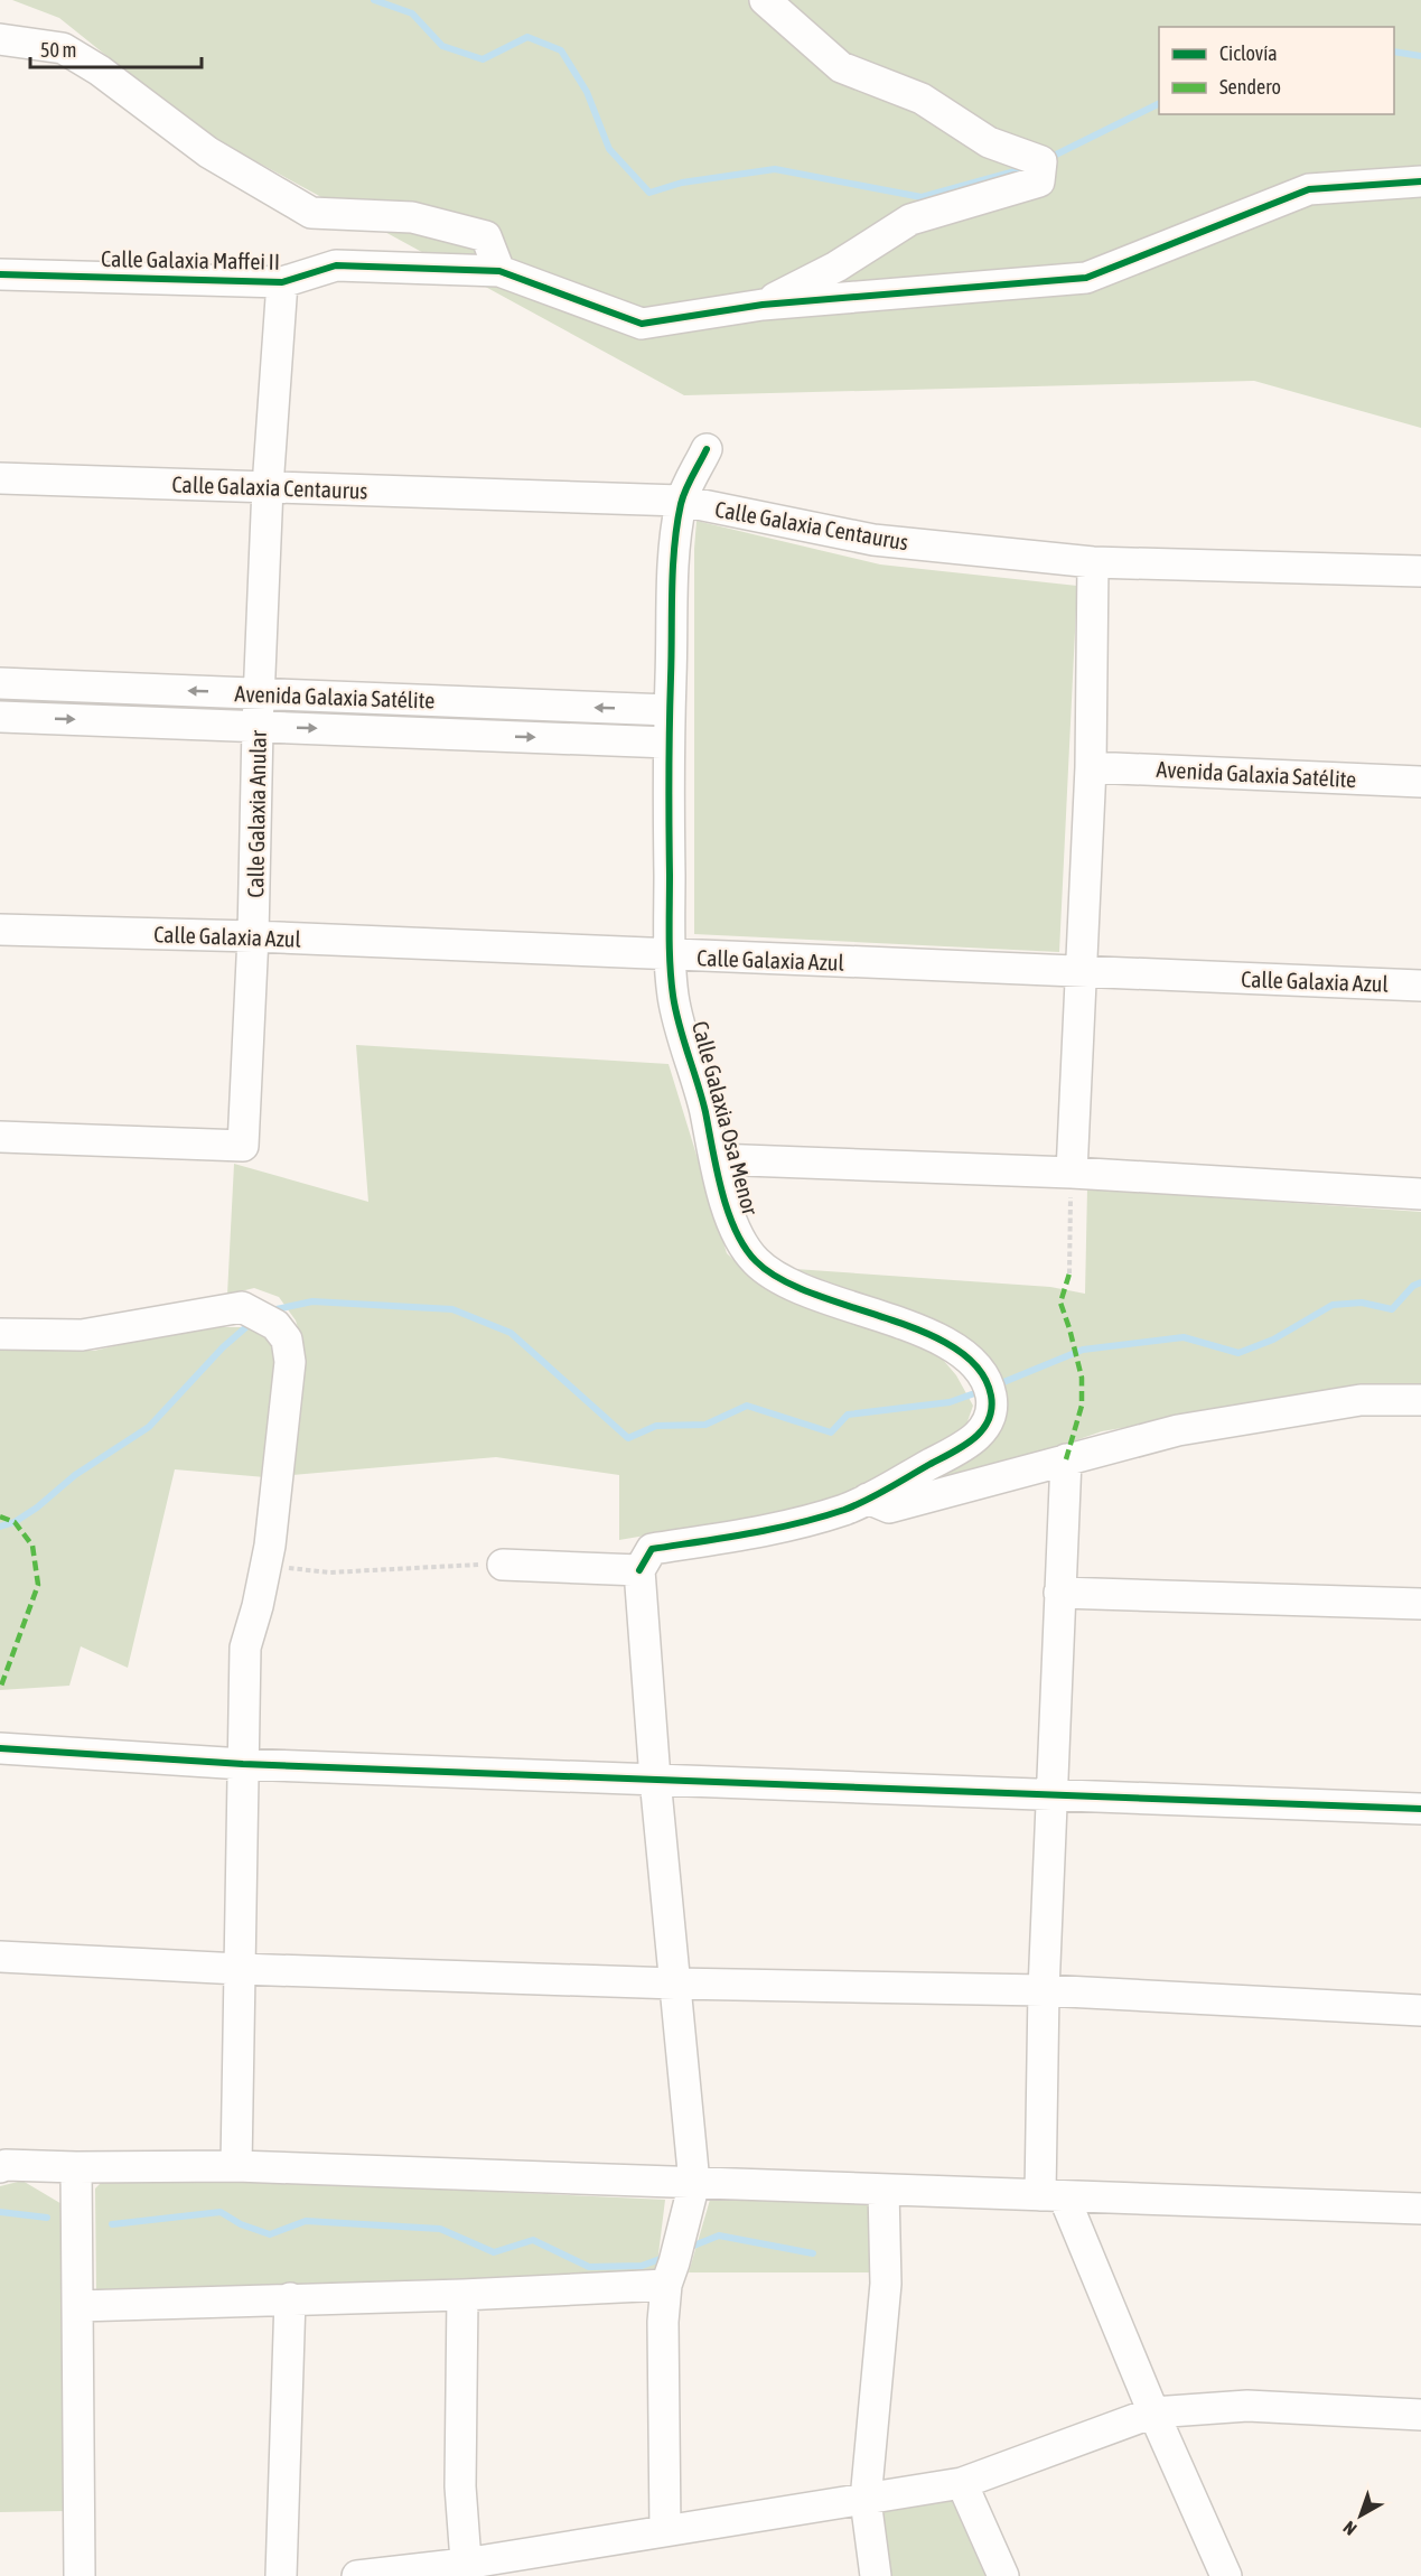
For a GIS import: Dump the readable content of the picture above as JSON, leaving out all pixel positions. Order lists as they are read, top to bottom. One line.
{"streets":{"street":["Calle Galaxia Maffei II","Calle Galaxia Centaurus","Avenida Galaxia Satélite","Calle Galaxia Anular","Calle Galaxia Azul","Calle Galaxia Osa Menor"]},"crossings":[["Calle Galaxia Maffei II","Calle Galaxia Anular"],["Calle Galaxia Centaurus","Calle Galaxia Anular"],["Calle Galaxia Centaurus","Calle Galaxia Osa Menor"],["Avenida Galaxia Satélite","Calle Galaxia Anular"],["Avenida Galaxia Satélite","Calle Galaxia Osa Menor"],["Calle Galaxia Anular","Calle Galaxia Azul"],["Calle Galaxia Azul","Calle Galaxia Osa Menor"]],"legend":["Ciclovía","Sendero"],"scale_bar":"50 m","north":"bottom left"}
